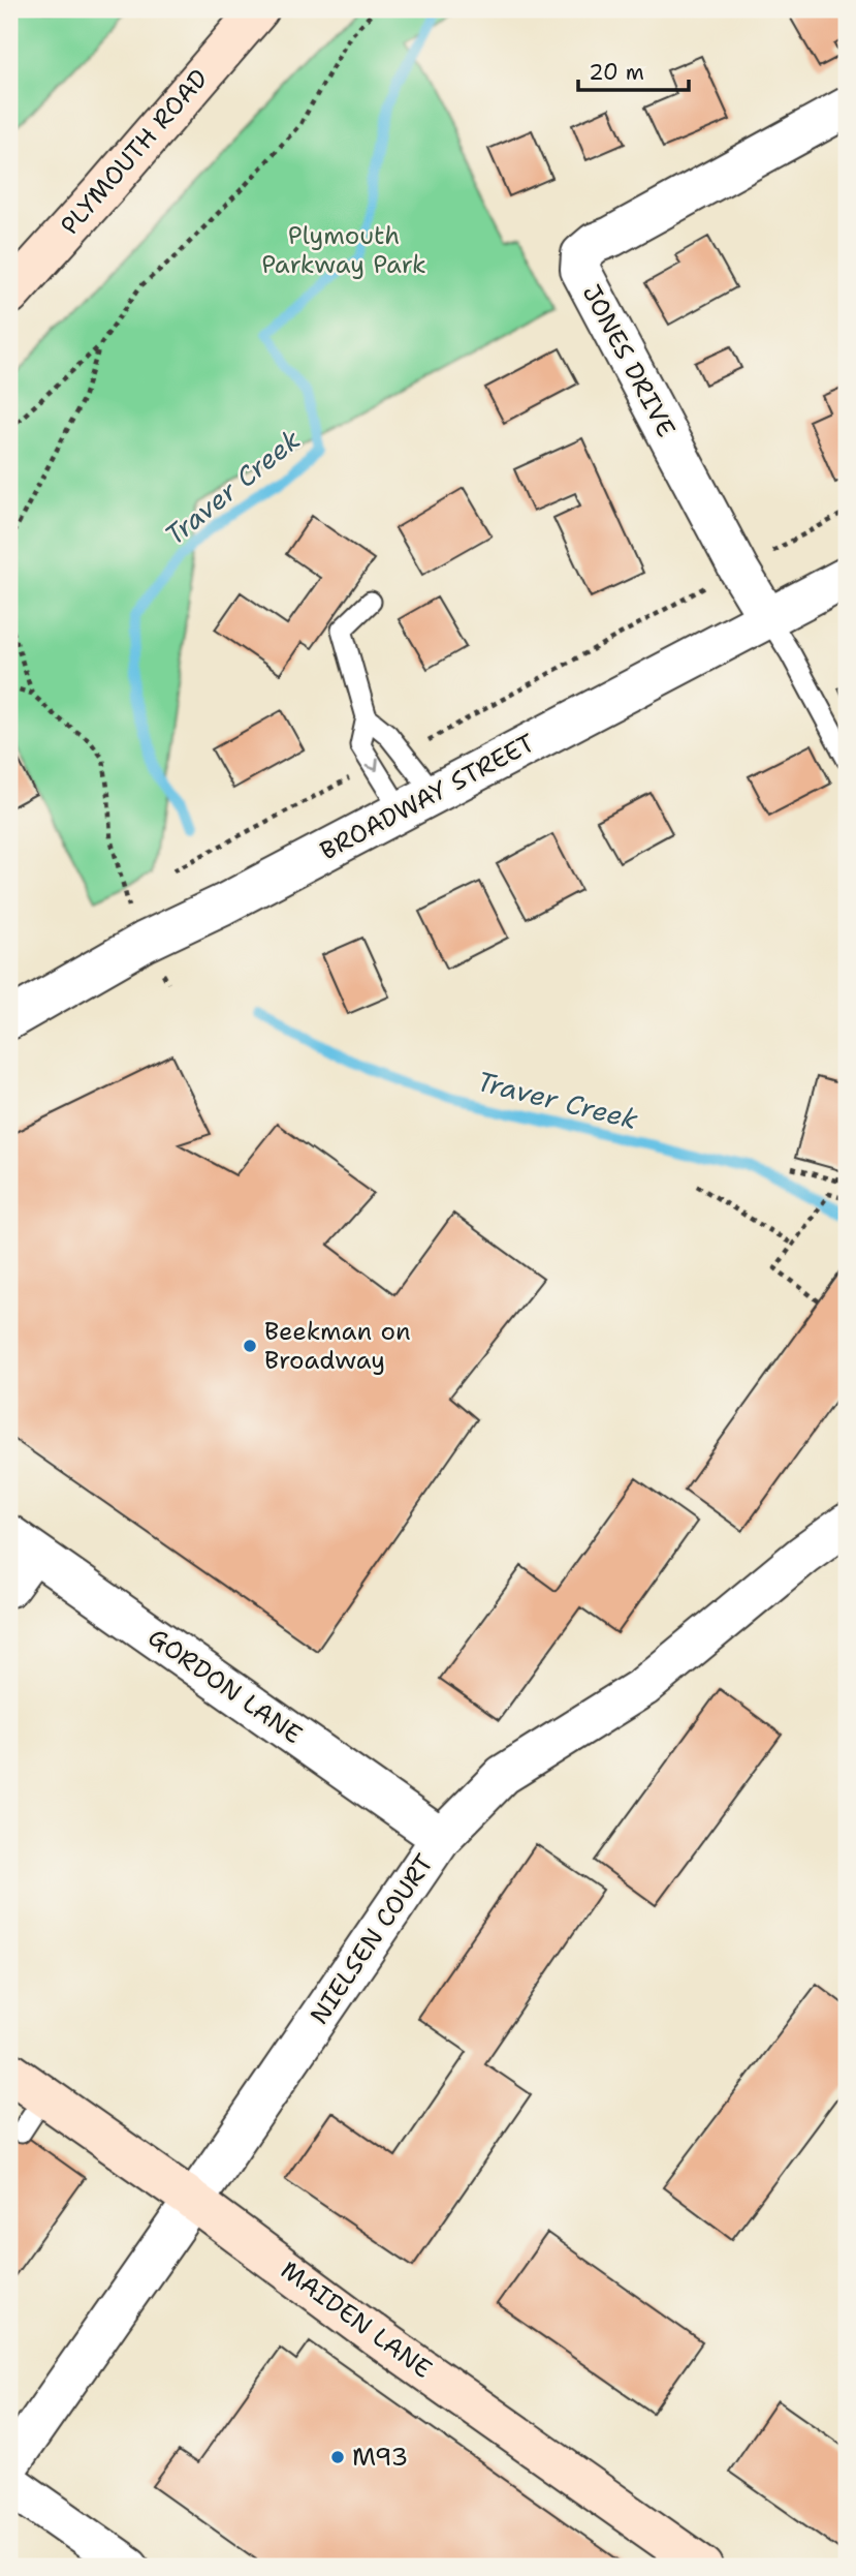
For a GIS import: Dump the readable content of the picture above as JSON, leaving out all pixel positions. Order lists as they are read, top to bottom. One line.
{"streets":{"main road":["PLYMOUTH ROAD","MAIDEN LANE"],"street":["JONES DRIVE","BROADWAY STREET","GORDON LANE","NIELSEN COURT"]},"crossings":[["JONES DRIVE","BROADWAY STREET"],["GORDON LANE","NIELSEN COURT"],["NIELSEN COURT","MAIDEN LANE"]],"water":["Traver Creek"],"parks":["Plymouth Parkway Park"],"places":["Beekman on Broadway","M93"],"scale_bar":"20 m"}
